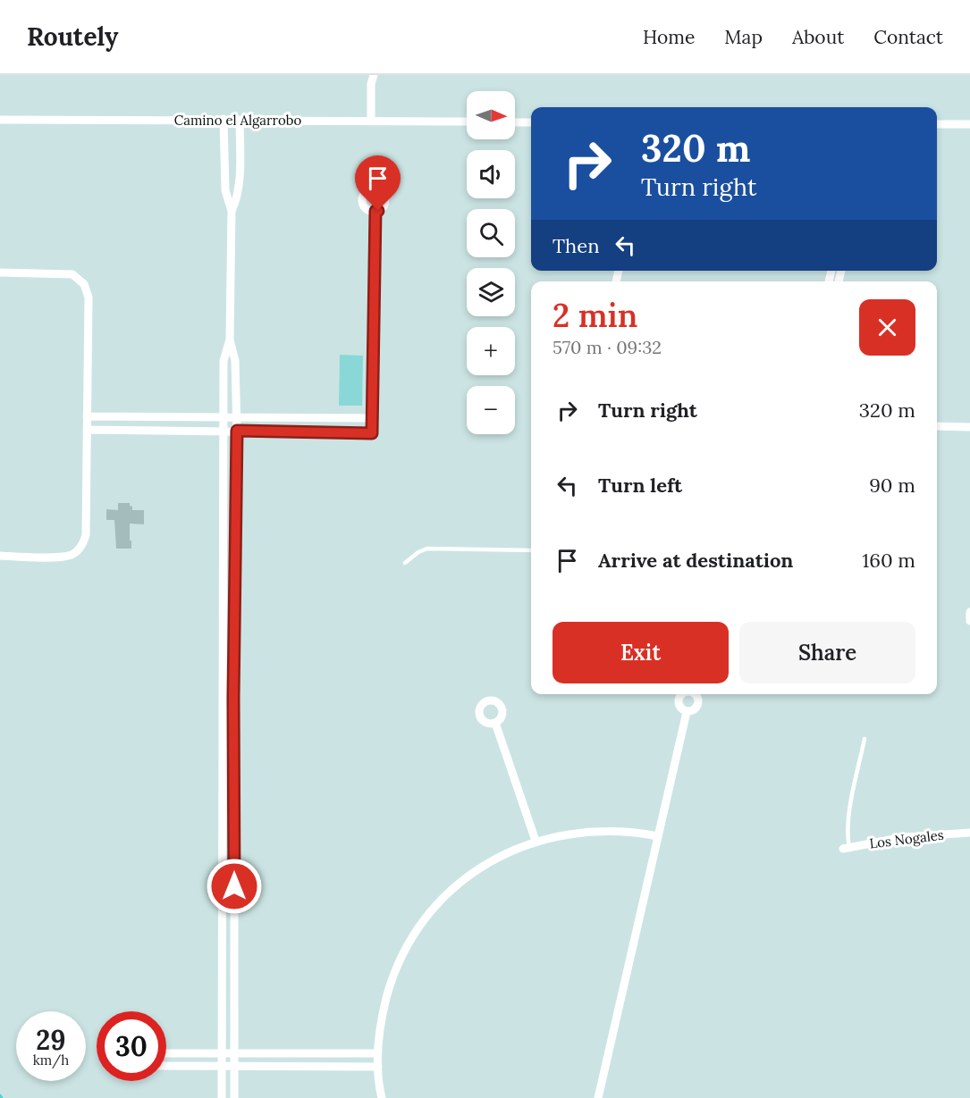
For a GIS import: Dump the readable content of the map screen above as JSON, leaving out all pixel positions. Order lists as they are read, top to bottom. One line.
{"streets":{"street":["Camino el Algarrobo","Los Nogales"]},"north":"right","page":{"header":"Routely","nav":["Home","Map","About","Contact"],"map_buttons":["+","−"],"turn":["320 m","Turn right"],"then":"Then","heading":["2 min","570 m · 09:32"],"list":[{"name":"Turn right","value":"320 m"},{"name":"Turn left","value":"90 m"},{"name":"Arrive at destination","value":"160 m"}],"buttons":["Exit","Share"],"speed":"29 km/h","limit":"30"}}
